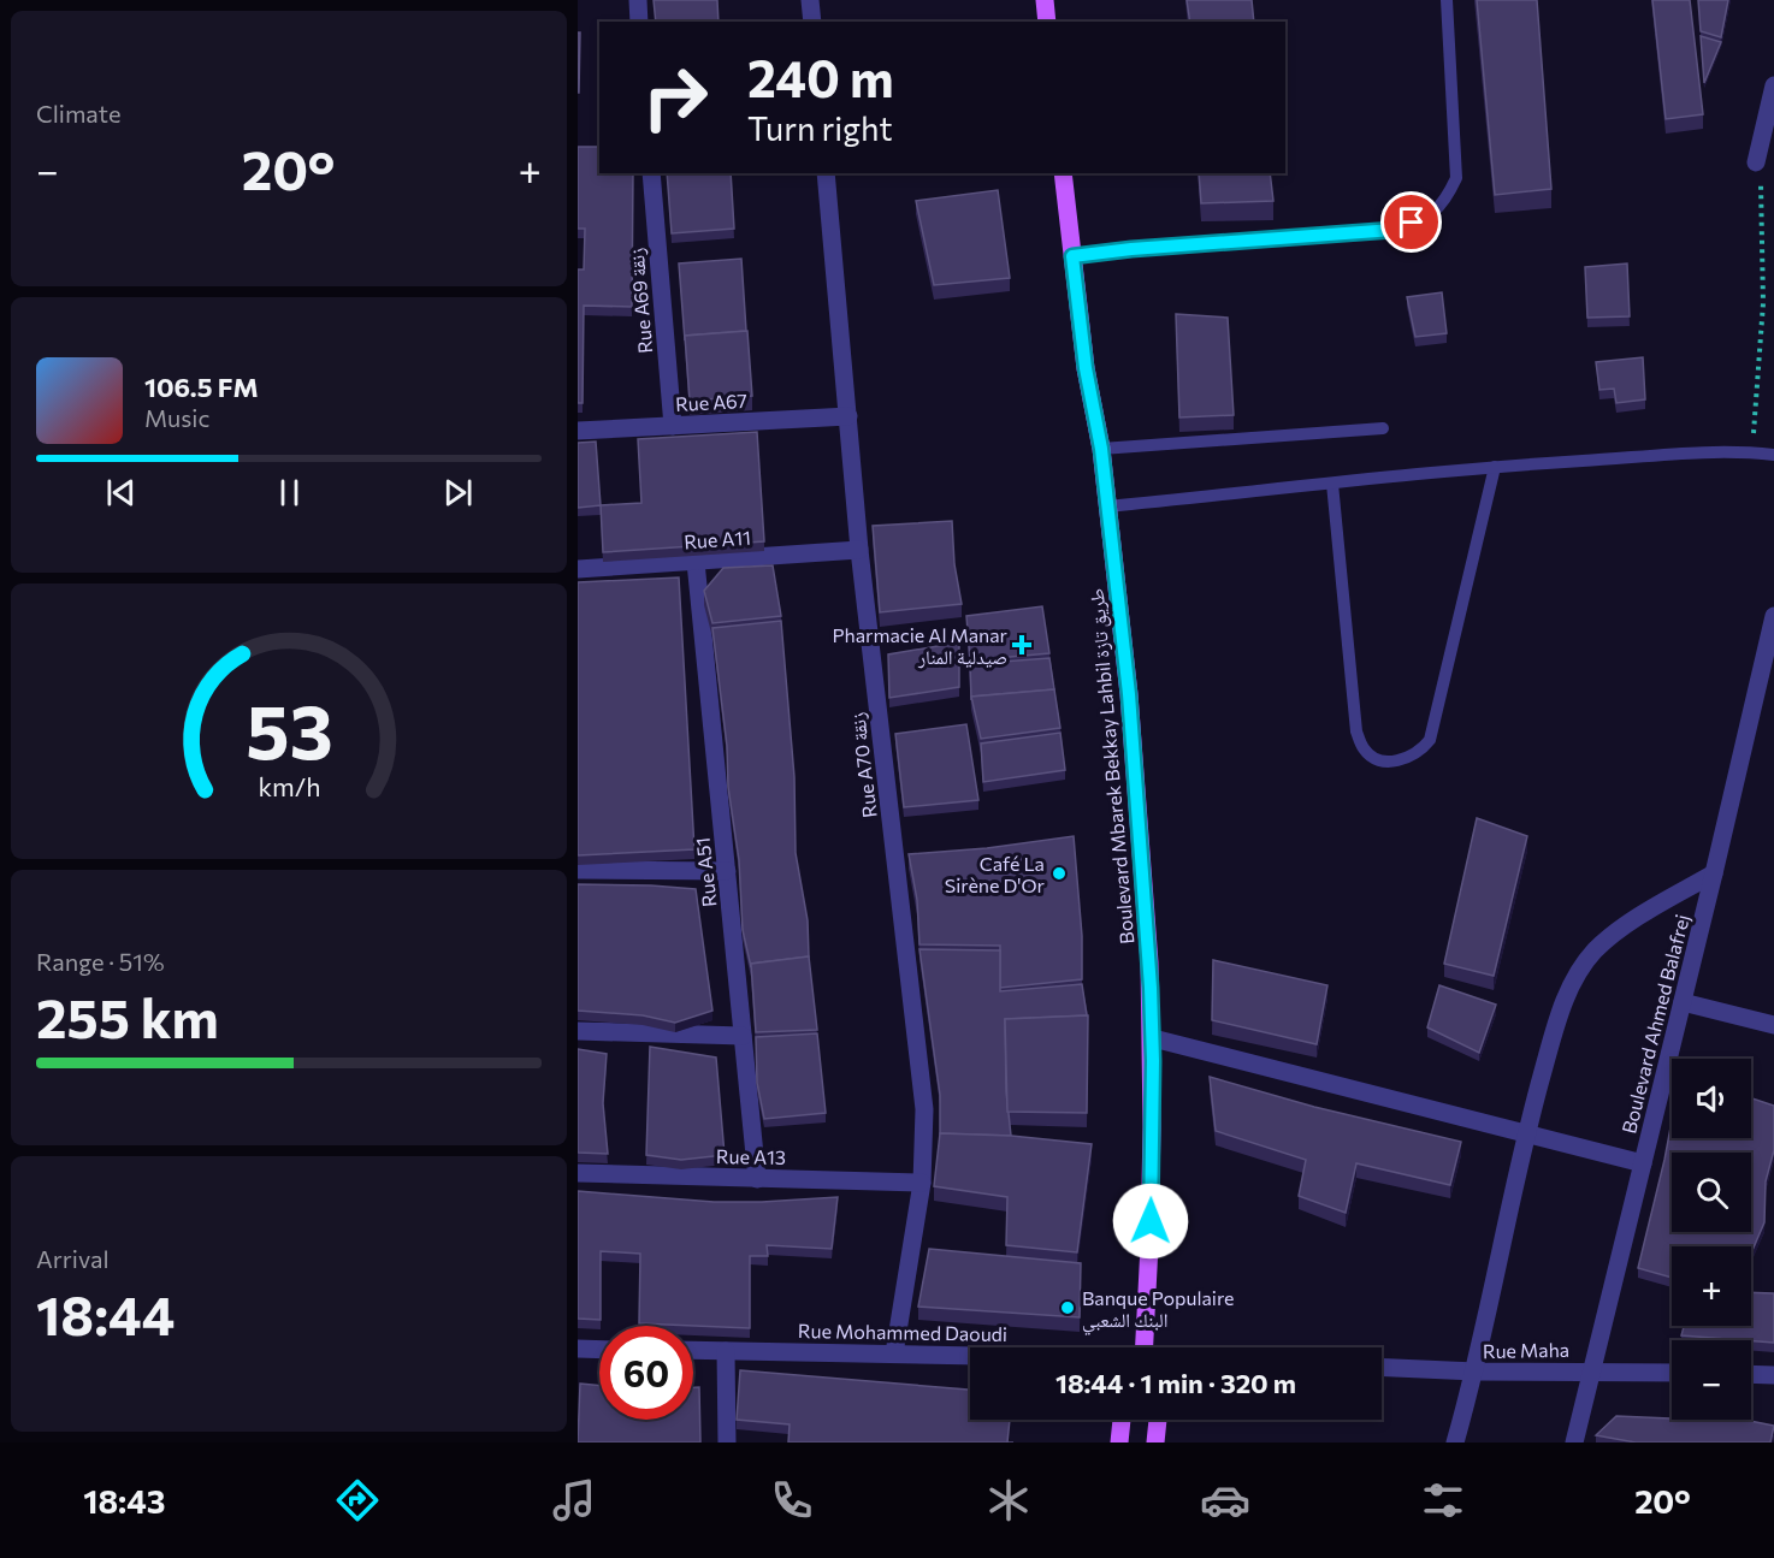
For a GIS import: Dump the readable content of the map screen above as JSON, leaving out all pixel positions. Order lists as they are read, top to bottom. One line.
{"streets":{"main road":["Boulevard Mbarek Bekkay Lahbil طريق تازة"],"street":["Rue A69 زنقة","Rue A67","Rue A11","Rue A70 زنقة","Rue A51","Boulevard Ahmed Balafrej","Rue A13","Rue Mohammed Daoudi","Rue Maha"]},"crossings":[["Rue A69 زنقة","Rue A67"],["Rue A67","Rue A70 زنقة"],["Rue A11","Rue A70 زنقة"],["Rue A11","Rue A51"],["Rue A70 زنقة","Rue A13"],["Rue A70 زنقة","Rue Mohammed Daoudi"],["Rue A51","Rue A13"],["Boulevard Ahmed Balafrej","Rue Maha"]],"places":{"health":["Pharmacie Al Manar صيدلية المنار"],"other":["Café La Sirène D'Or","Banque Populaire البنك الشعبي"]},"page":{"tile":["Climate",["Range · 51%","255 km"],["Arrival","18:44"]],"turn":["240 m","Turn right"],"heat":["−","20°","+"],"song":["106.5 FM","Music"],"map_buttons":["+","−"],"limit":"60","trip":"18:44 · 1 min · 320 m","tabs":["18:43","20°"],"gauge":["53","km/h"]}}
